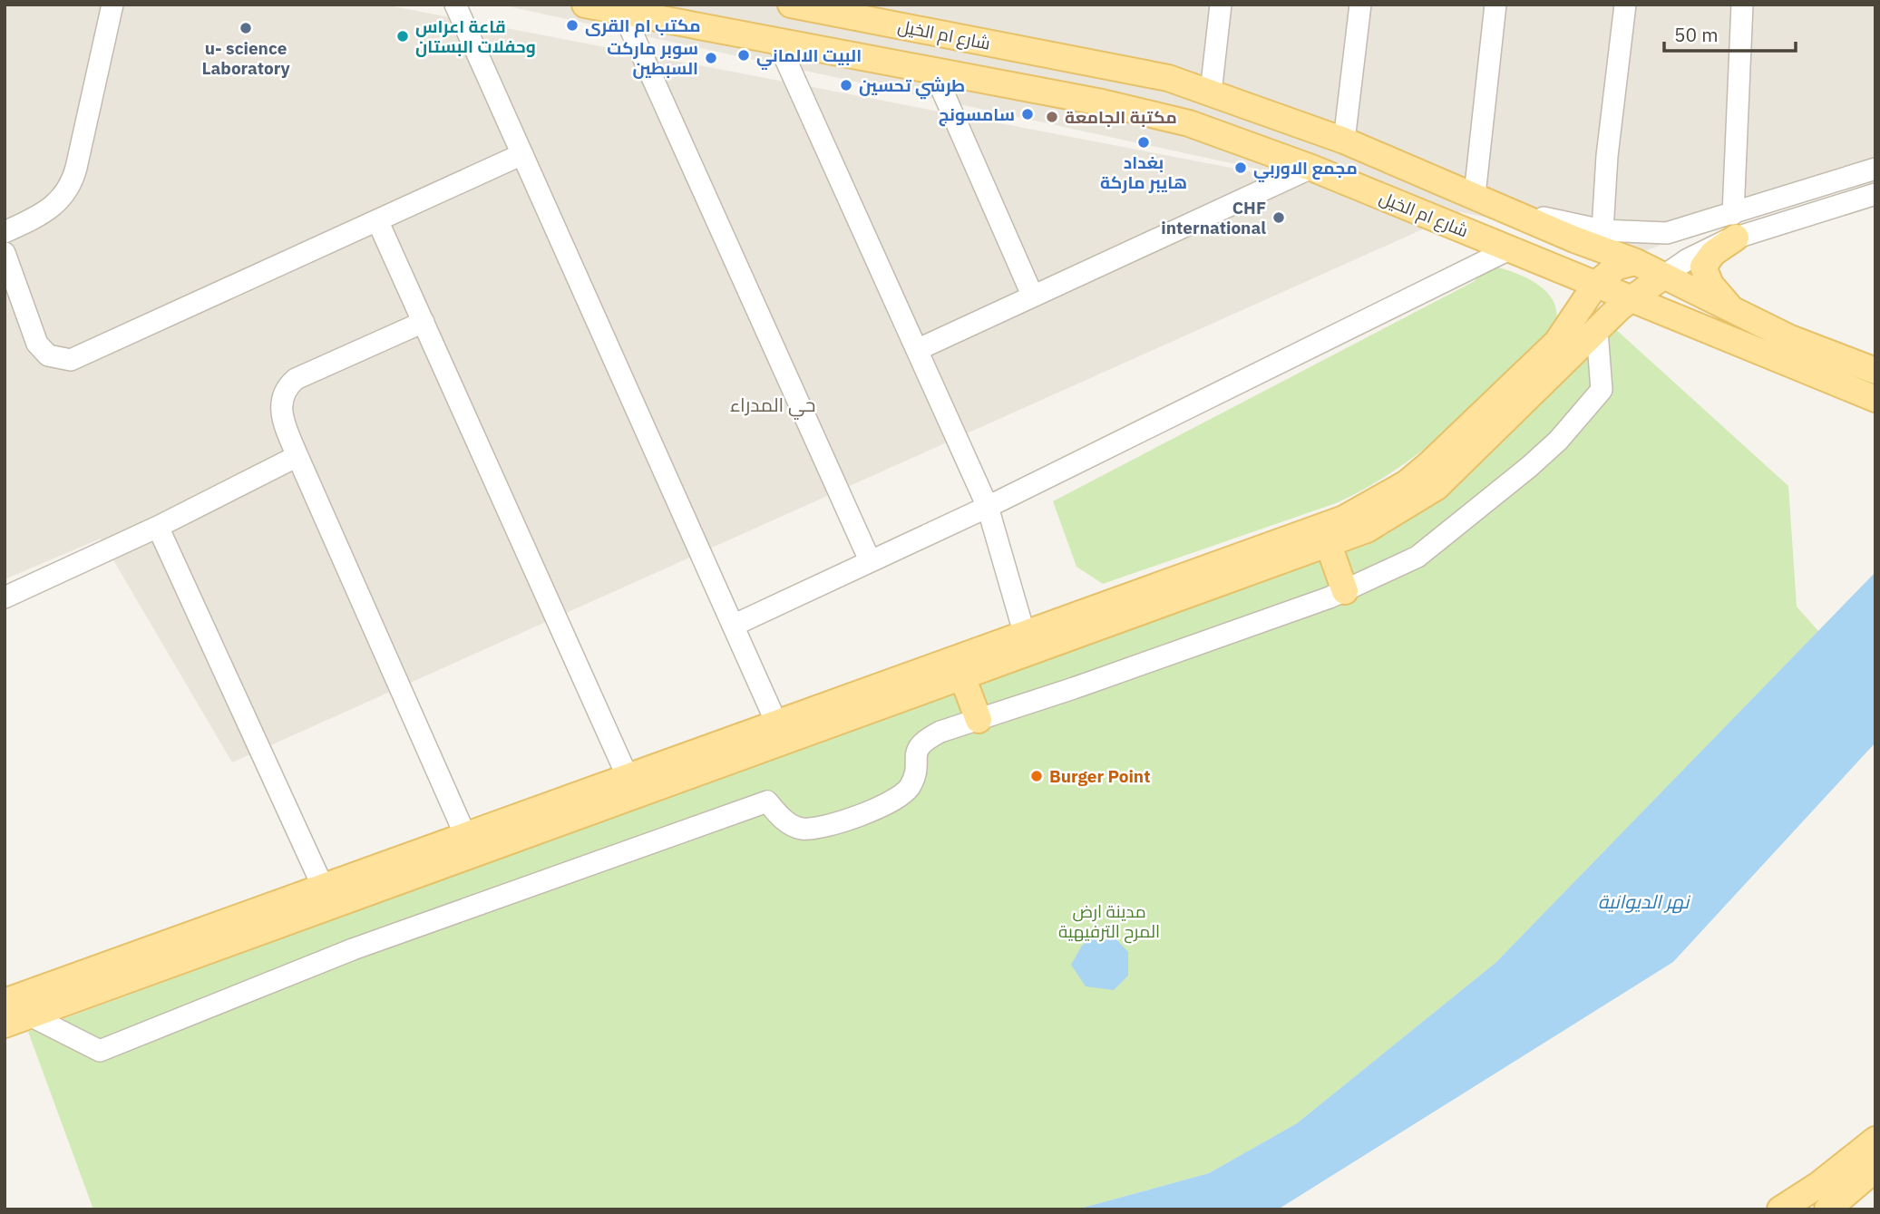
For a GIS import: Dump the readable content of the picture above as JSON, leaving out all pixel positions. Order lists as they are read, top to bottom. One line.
{"streets":{"main road":["شارع ام الخيل"]},"districts":["حي المدراء"],"water":["نهر الديوانية"],"parks":["مدينة ارض المرح الترفيهية"],"places":["مكتب ام القرى","u- science Laboratory","قاعة اعراس وحفلات البستان","البيت الالماني","سوبر ماركت السبطين","طرشي تحسين","سامسونج","مكتبة الجامعة","بغداد هايبر ماركة","مجمع الاوربي","CHF international","Burger Point"],"scale_bar":"50 m"}
